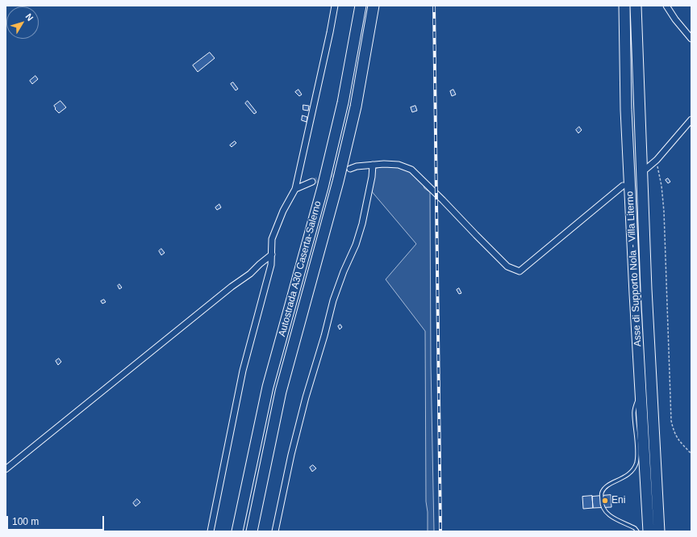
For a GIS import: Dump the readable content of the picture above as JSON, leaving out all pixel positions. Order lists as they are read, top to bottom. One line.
{"streets":{"highway":["Autostrada A30 Caserta-Salerno","Asse di Supporto Nola - Villa Literno"]},"places":["Eni"],"scale_bar":"100 m","north":"top right"}
